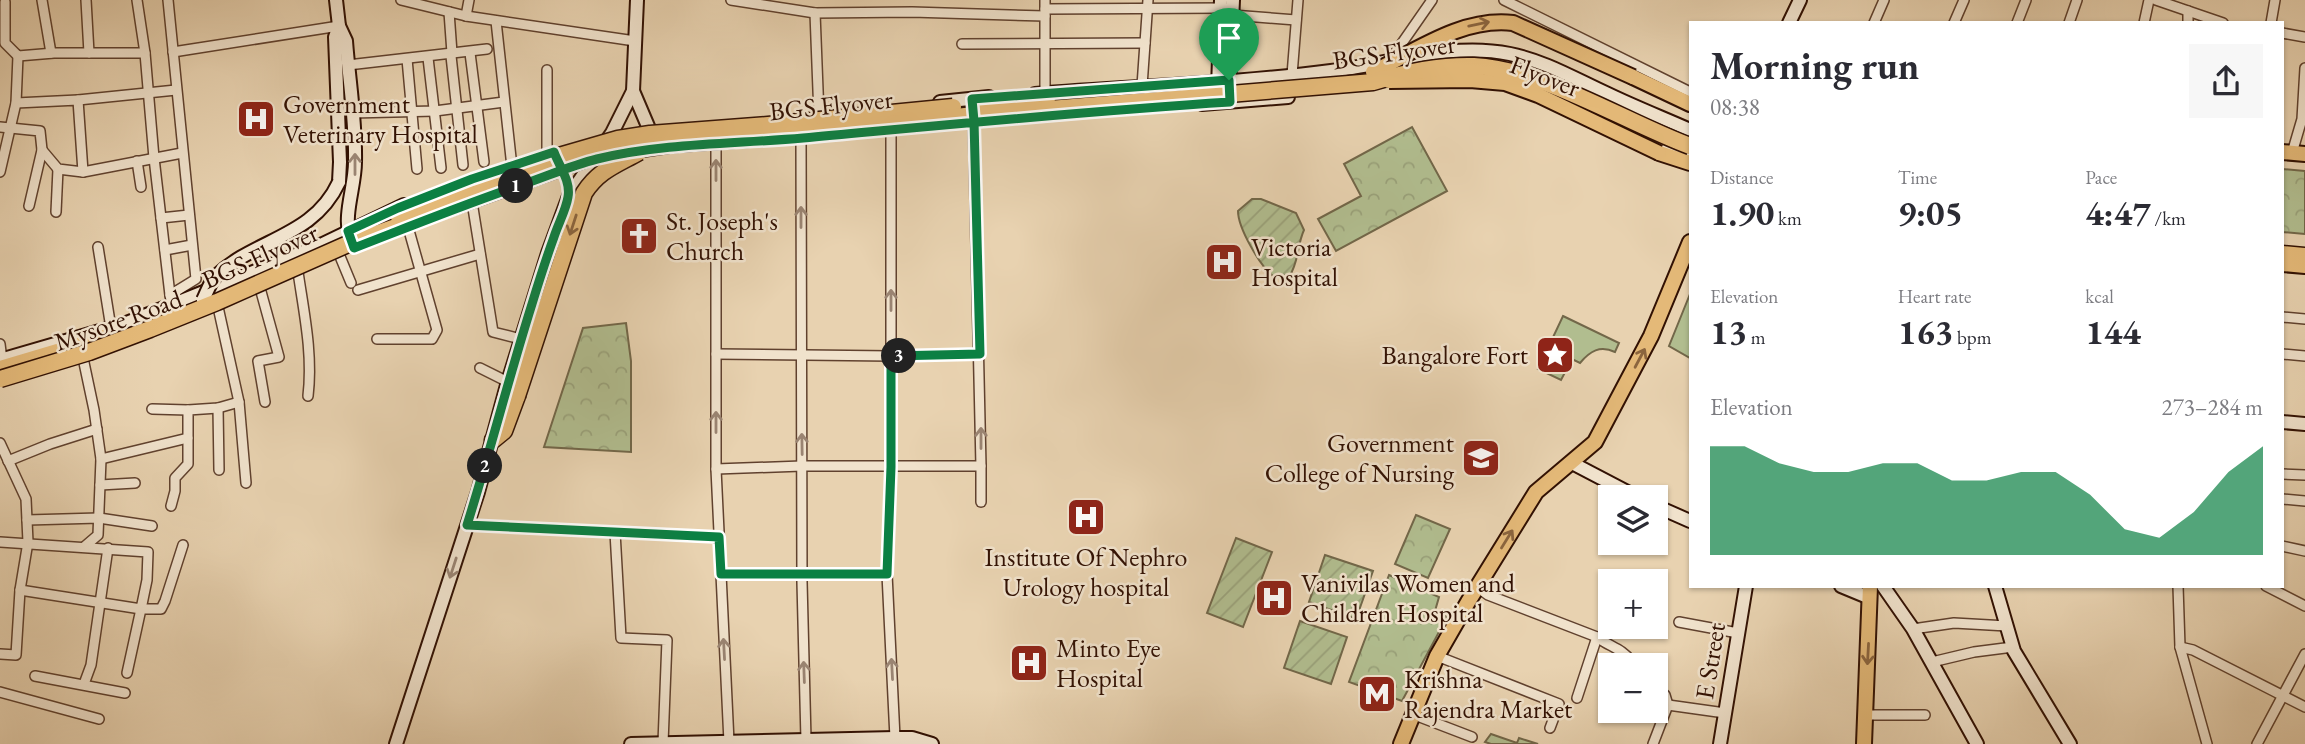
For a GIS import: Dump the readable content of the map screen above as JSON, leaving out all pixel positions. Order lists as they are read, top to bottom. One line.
{"streets":{"highway":["BGS Flyover"],"main road":["Flyover","Mysore Road","E Street"]},"crossings":[["BGS Flyover","Flyover"],["BGS Flyover","Mysore Road"]],"places":{"hospital":["Government Veterinary Hospital","Victoria Hospital","Institute Of Nephro Urology hospital","Vanivilas Women and Children Hospital","Minto Eye Hospital"],"church":["St. Joseph's Church"],"place":["Bangalore Fort"],"school or university":["Government College of Nursing"],"metro station":["Krishna Rajendra Market"]},"page":{"heading":["Morning run","08:38"],"stats":[["Distance","1.90 km"],["Time","9:05"],["Pace","4:47 /km"],["Elevation","13 m"],["Heart rate","163 bpm"],["kcal","144"]],"pins":["1","3","2"],"chart":["Elevation","273–284 m"],"map_buttons":["+","−"]}}
